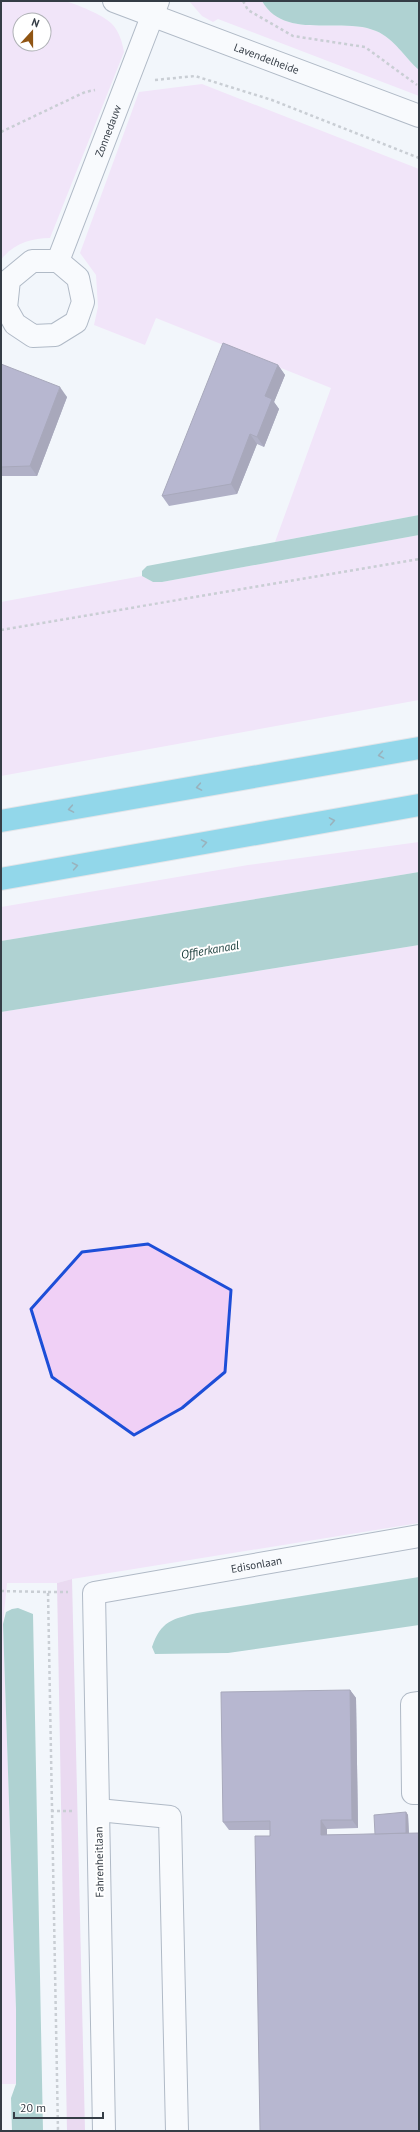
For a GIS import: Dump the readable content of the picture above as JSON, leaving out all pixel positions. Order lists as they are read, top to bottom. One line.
{"streets":{"street":["Lavendelheide","Zonnedauw","Edisonlaan","Fahrenheitlaan"]},"crossings":[["Lavendelheide","Zonnedauw"],["Edisonlaan","Fahrenheitlaan"]],"water":["Offierkanaal"],"scale_bar":"20 m","north":"top"}
